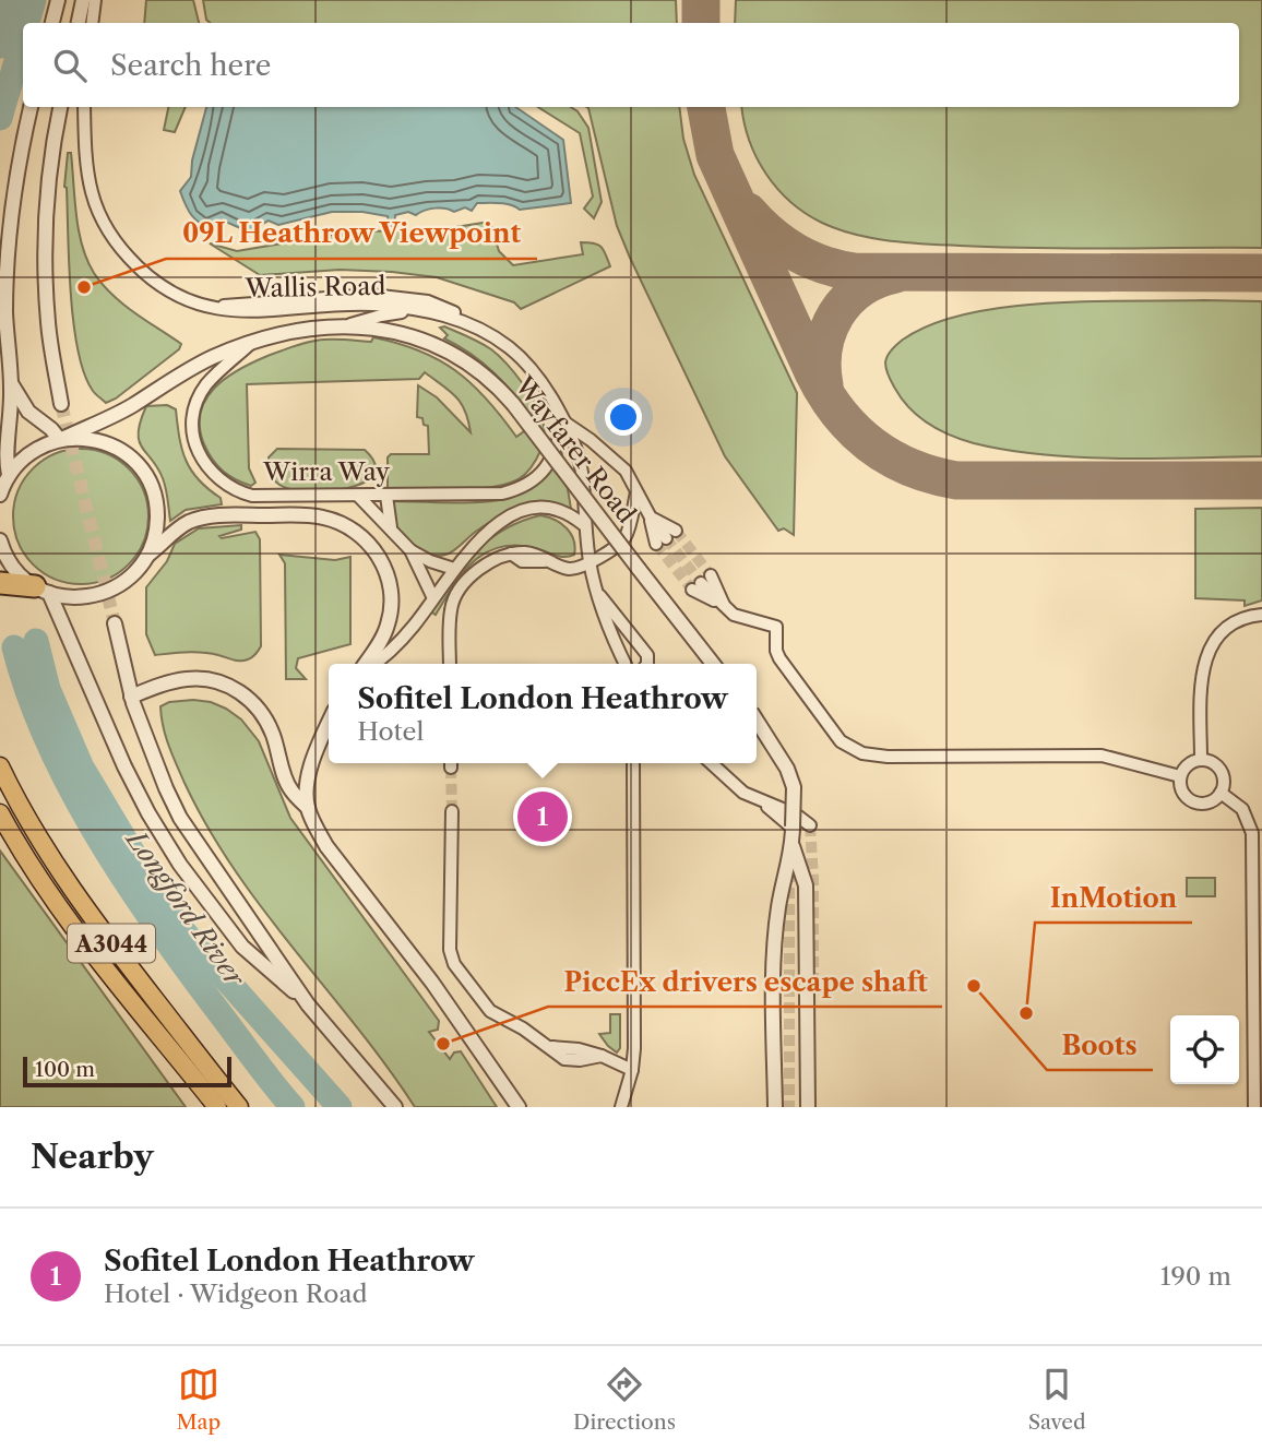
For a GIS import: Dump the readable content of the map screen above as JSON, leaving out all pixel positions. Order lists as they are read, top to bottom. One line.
{"streets":{"main road":["A3044"],"street":["Wallis Road","Wayfarer Road","Wirra Way"]},"crossings":[["Wallis Road","Wayfarer Road"],["Wallis Road","Wirra Way"],["Wayfarer Road","Wirra Way"]],"water":["Longford River"],"places":["09L Heathrow Viewpoint","Boots","InMotion","PiccEx drivers escape shaft"],"scale_bar":"100 m","page":{"search":"Search here","popup":["Sofitel London Heathrow","Hotel"],"pins":"1","scale":"100 m","heading":"Nearby","list":[{"mark":"1","name":"Sofitel London Heathrow","note":"Hotel · Widgeon Road","value":"190 m"}],"nav":["Map","Directions","Saved"]}}
